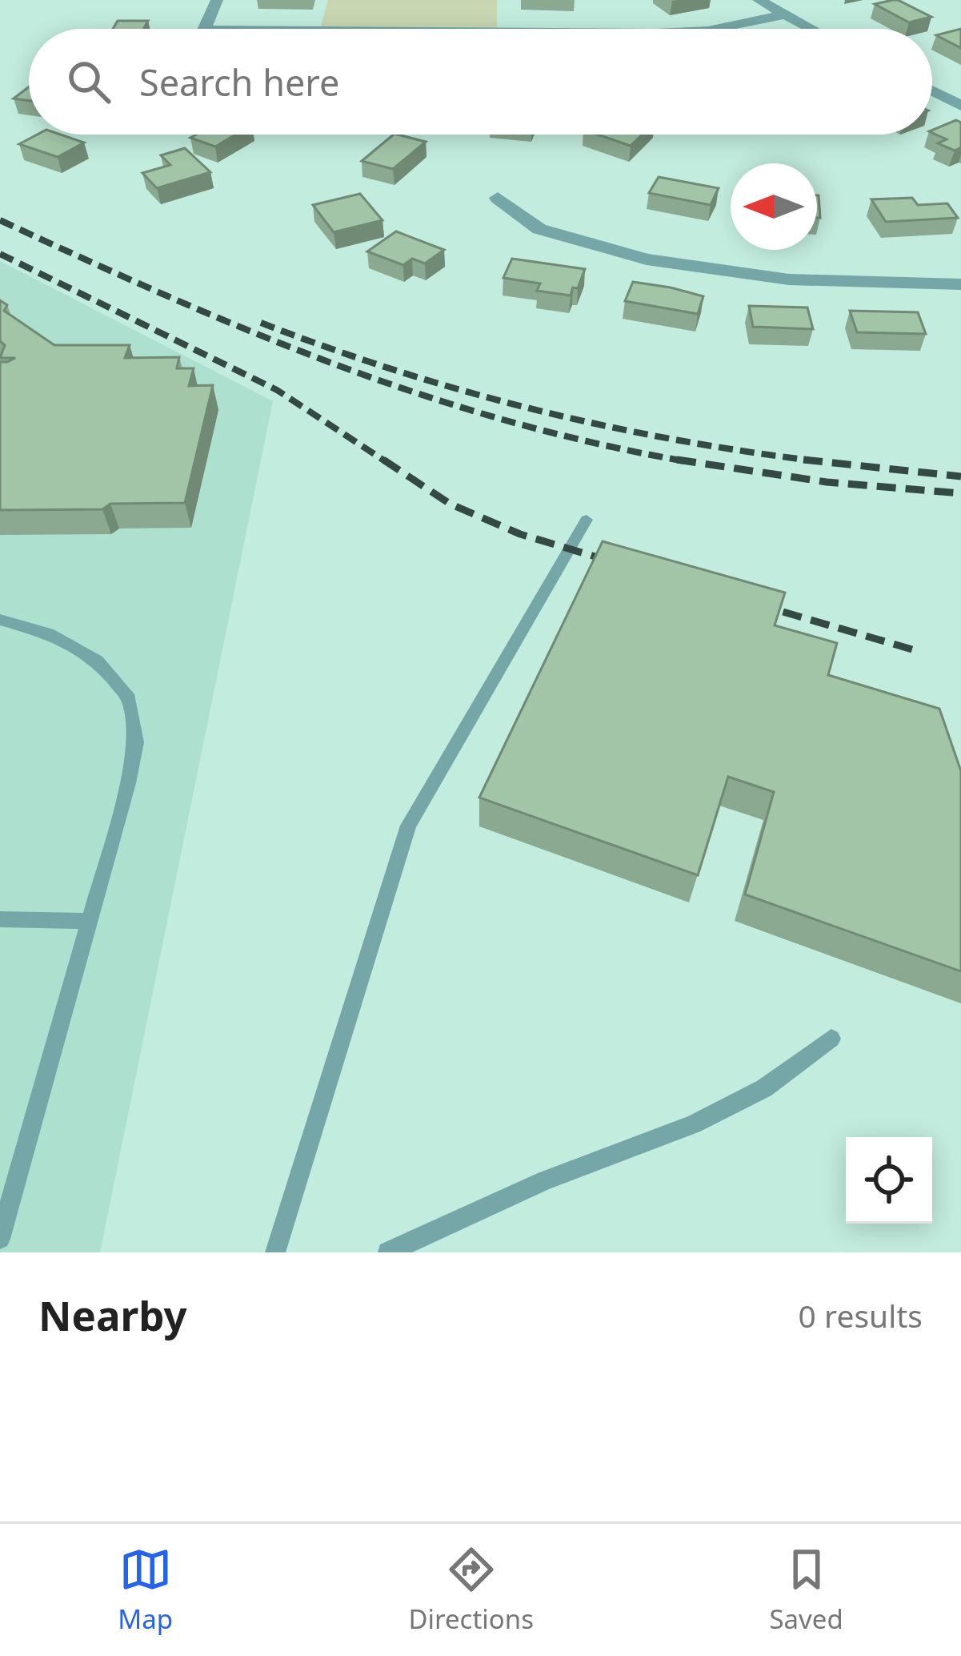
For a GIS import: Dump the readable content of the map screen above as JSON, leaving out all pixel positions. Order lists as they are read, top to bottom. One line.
{"north":"left","page":{"search":"Search here","heading":["Nearby","0 results"],"nav":["Map","Directions","Saved"]}}
